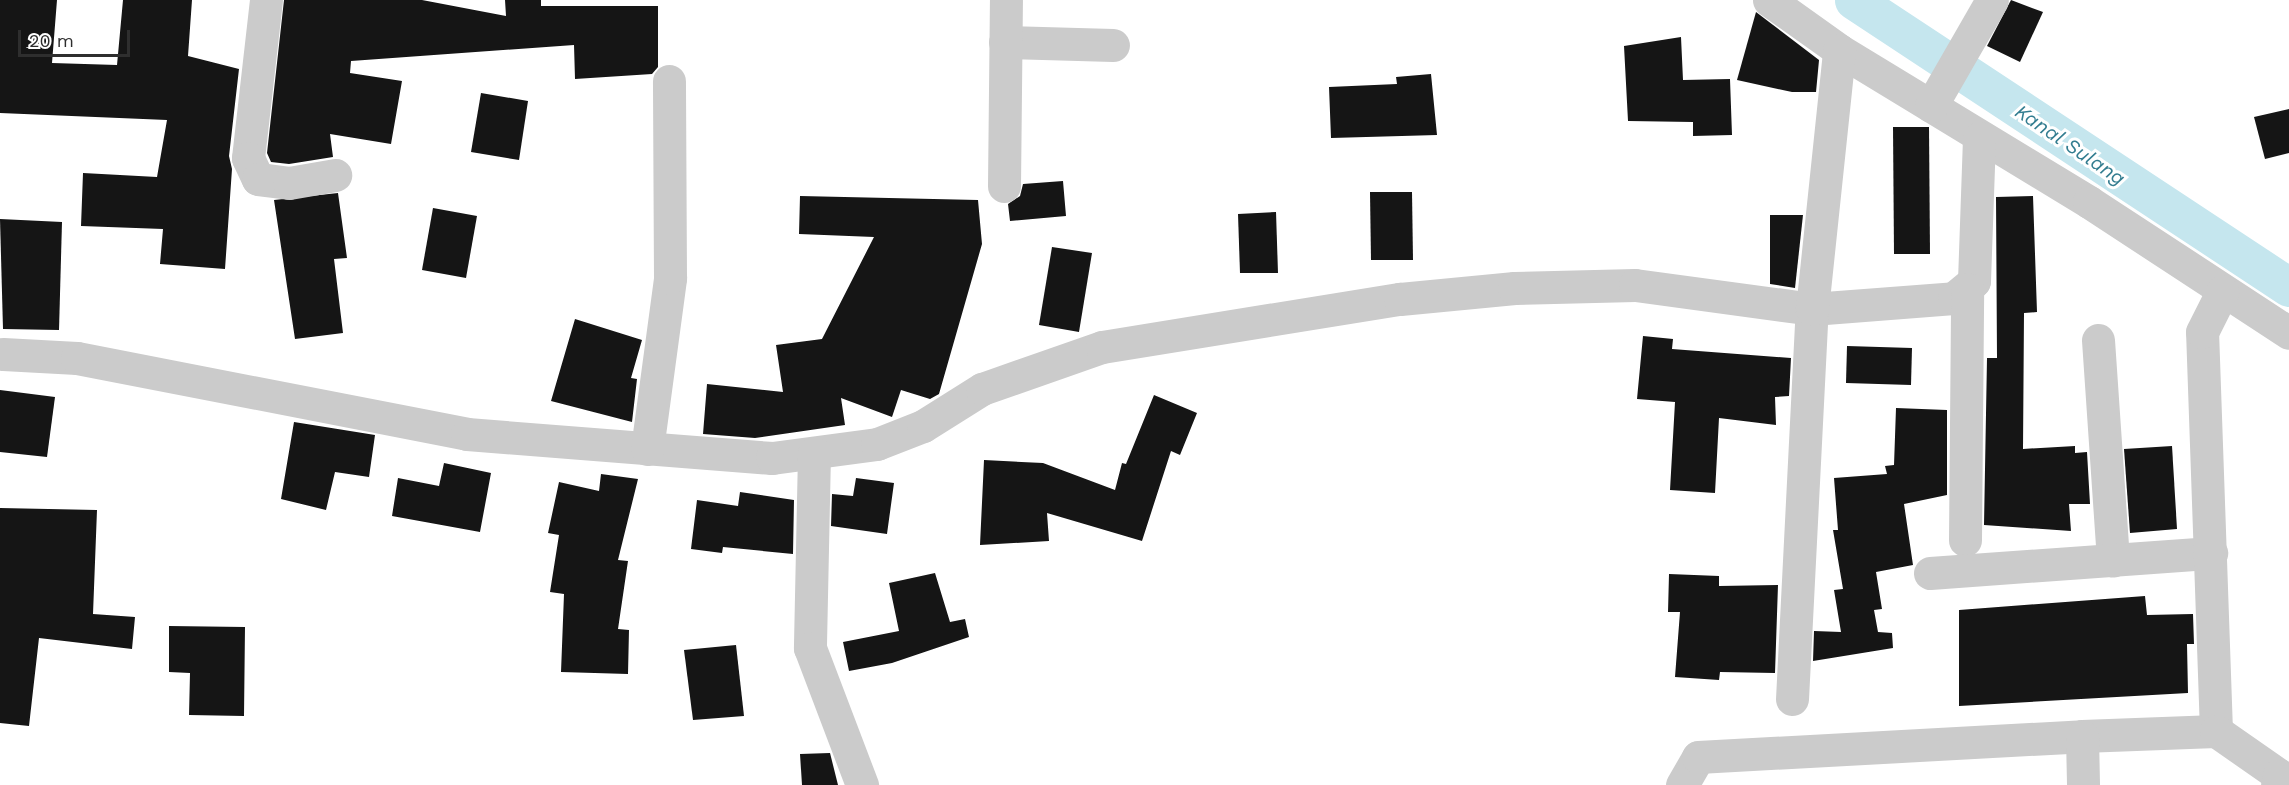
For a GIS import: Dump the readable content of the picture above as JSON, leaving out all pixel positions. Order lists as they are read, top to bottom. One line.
{"water":["Kanal Sulang"],"scale_bar":"20 m"}
